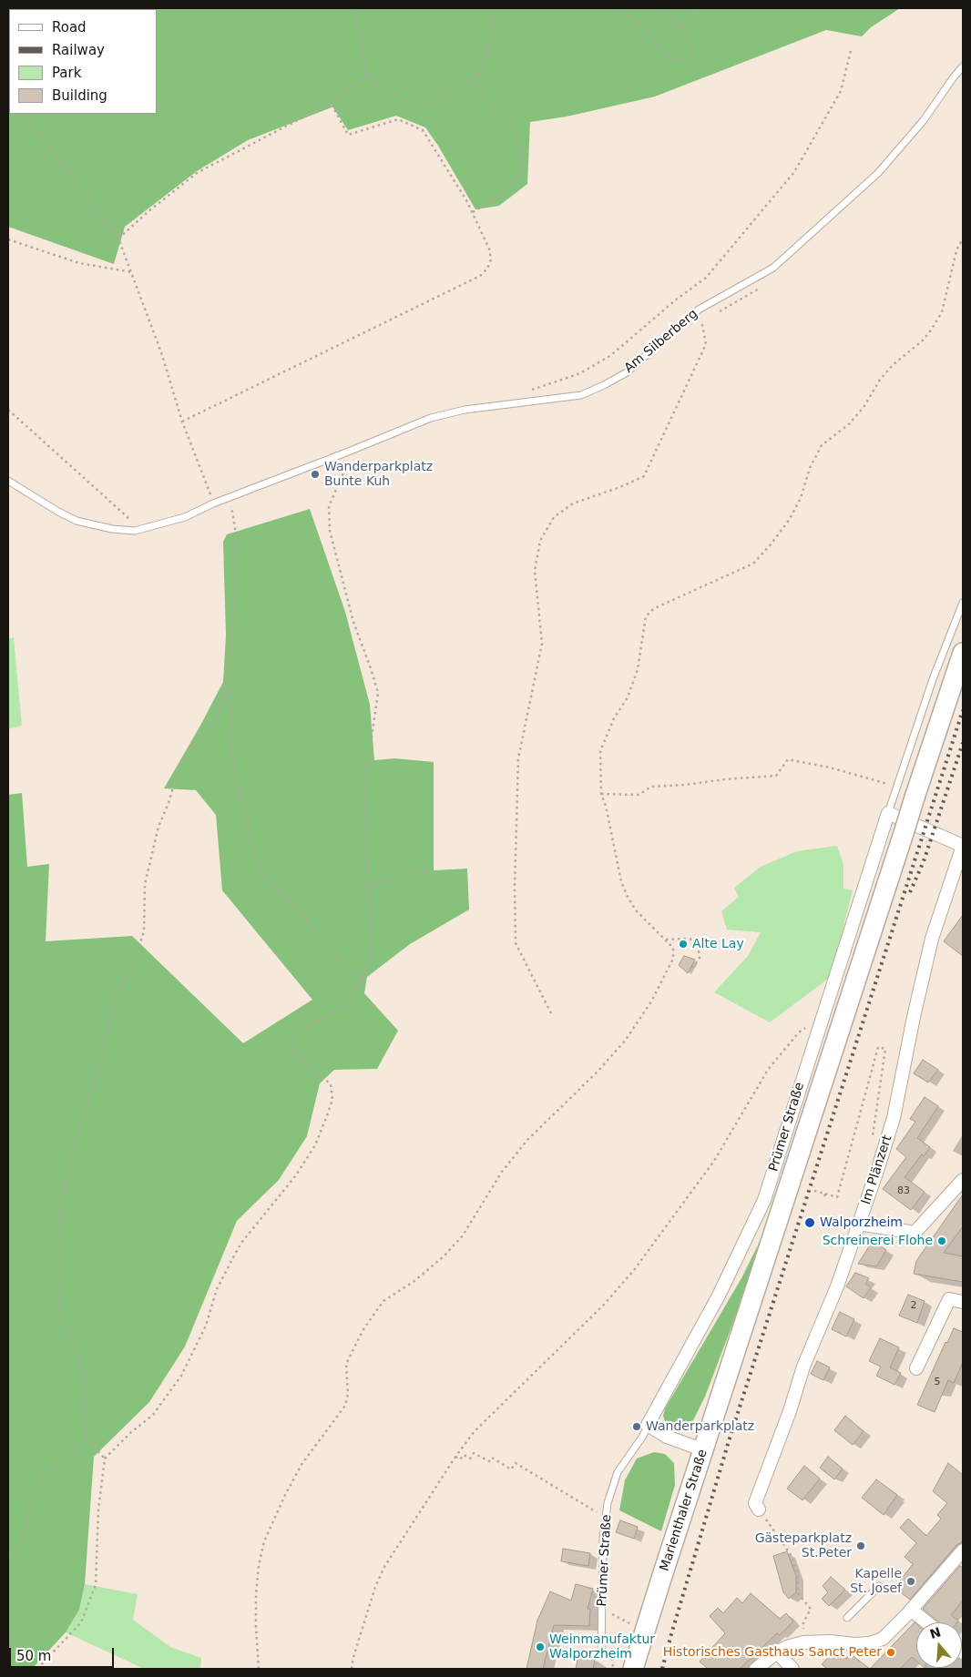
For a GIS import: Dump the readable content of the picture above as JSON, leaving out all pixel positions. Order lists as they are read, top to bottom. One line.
{"streets":{"main road":["Marienthaler Straße"],"street":["Prümer Straße","Im Plänzert"],"lane":["Am Silberberg"]},"places":["Wanderparkplatz Bunte Kuh","Alte Lay","Walporzheim","Schreinerei Flohe","Wanderparkplatz","Gästeparkplatz St.Peter","Kapelle St. Josef","Weinmanufaktur Walporzheim","Historisches Gasthaus Sanct Peter"],"house_numbers":["83","2","5"],"legend":["Road","Railway","Park","Building"],"scale_bar":"50 m","north":"top"}
